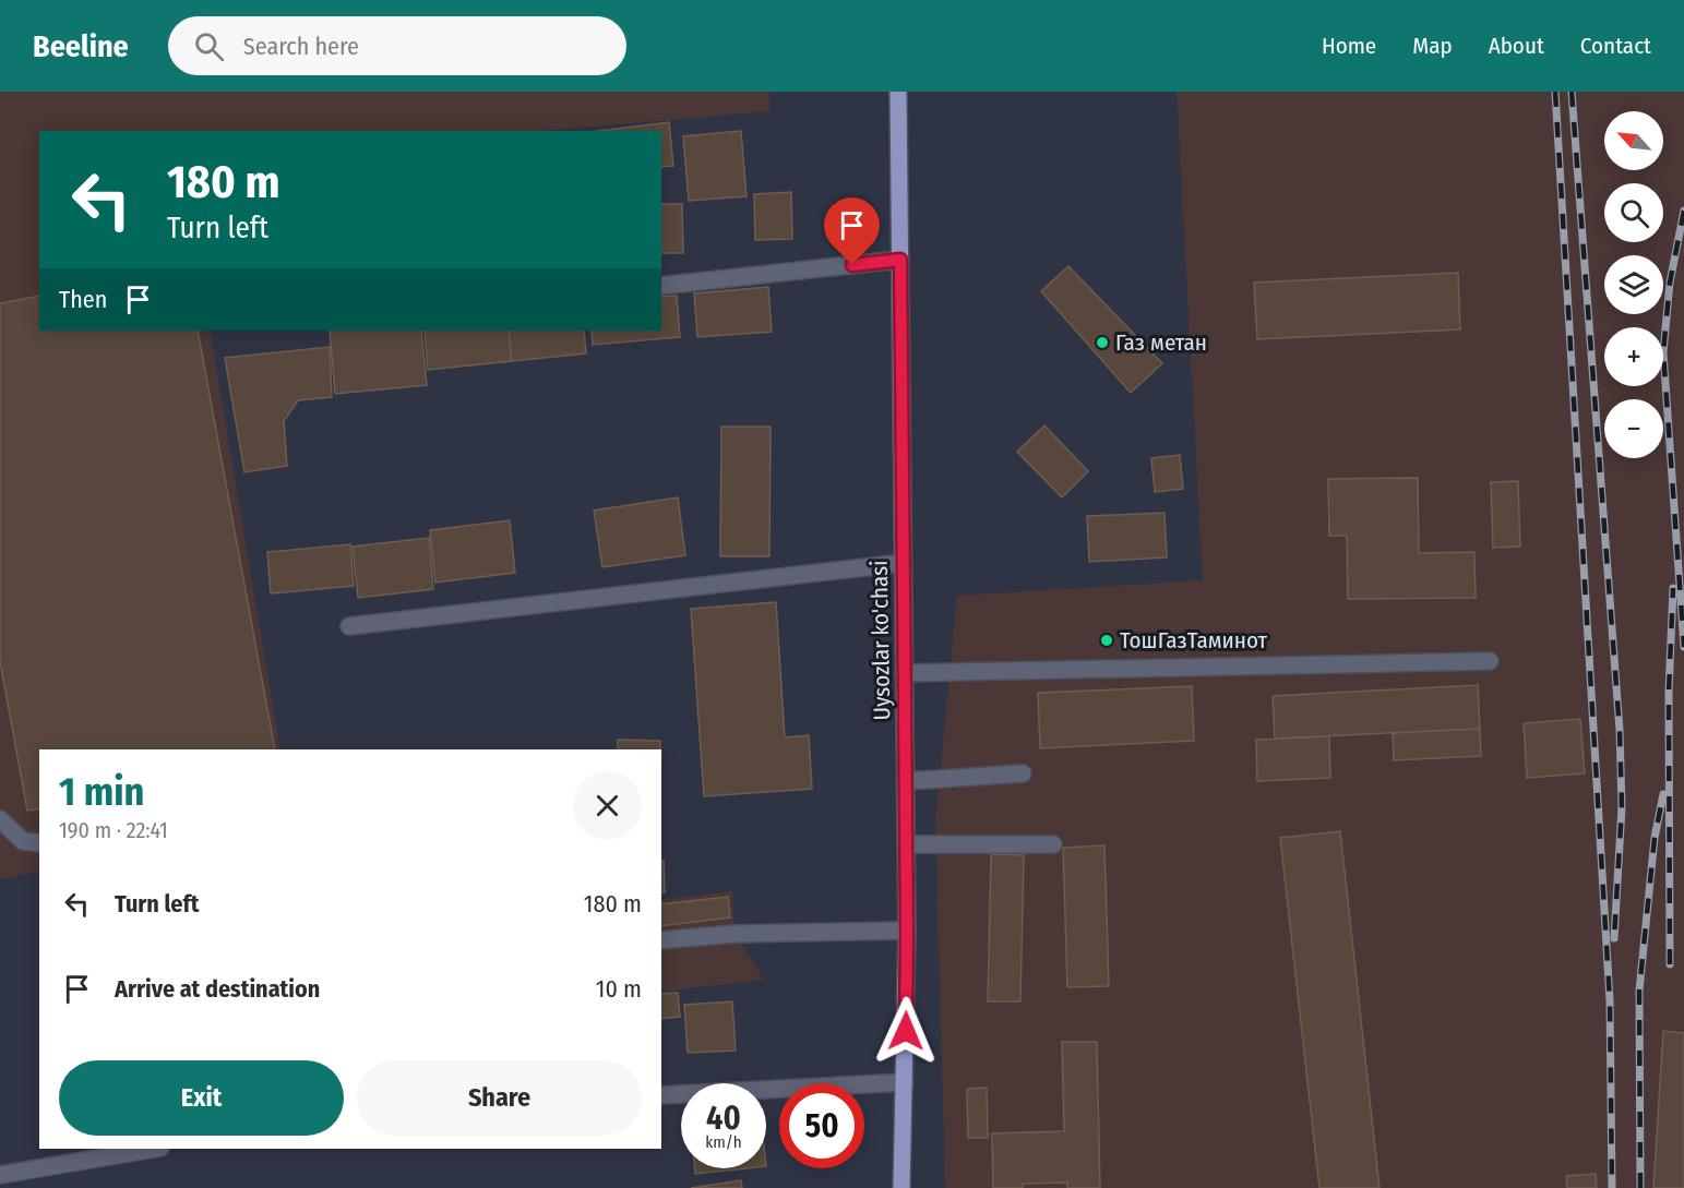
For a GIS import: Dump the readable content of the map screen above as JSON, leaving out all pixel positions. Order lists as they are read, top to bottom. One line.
{"streets":{"main road":["Uysozlar ko'chasi"]},"places":["Газ метан","ТошГазТаминот"],"north":"top left","page":{"header":"Beeline","search":"Search here","nav":["Home","Map","About","Contact"],"map_buttons":["+","−"],"turn":["180 m","Turn left"],"then":"Then","heading":["1 min","190 m · 22:41"],"list":[{"name":"Turn left","value":"180 m"},{"name":"Arrive at destination","value":"10 m"}],"buttons":["Exit","Share"],"speed":"40 km/h","limit":"50"}}
